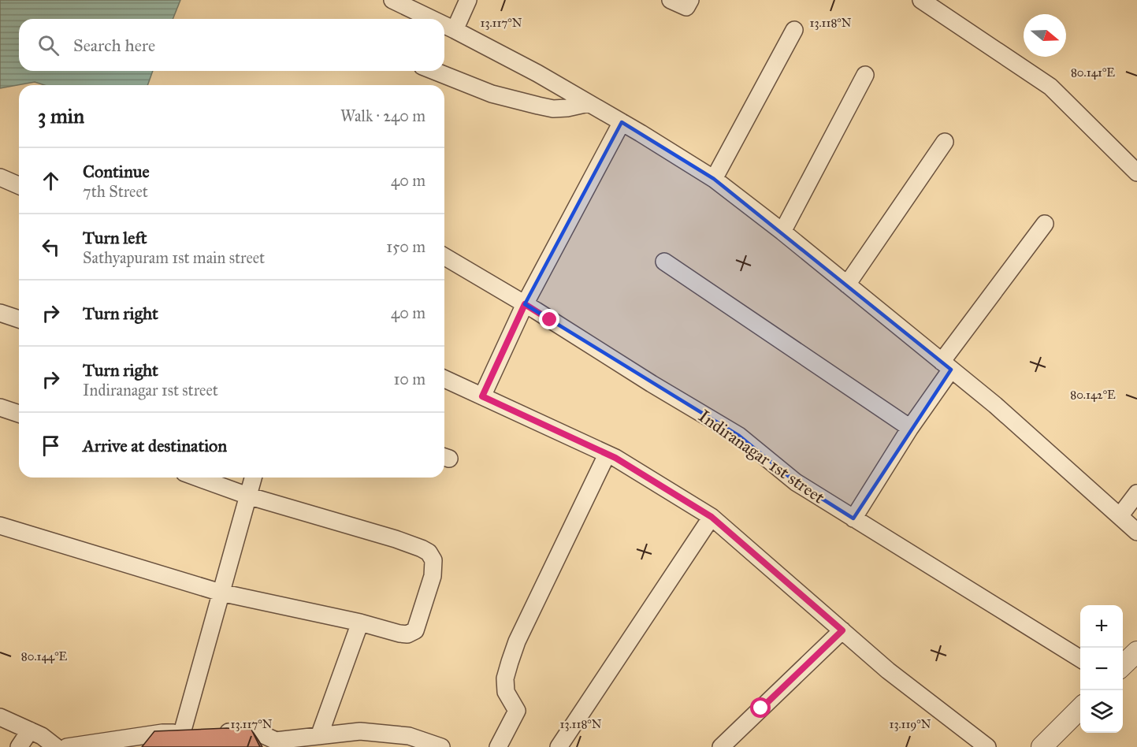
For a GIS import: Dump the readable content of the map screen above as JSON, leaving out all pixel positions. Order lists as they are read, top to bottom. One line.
{"streets":{"street":["Indiranagar 1st street"]},"north":"right","page":{"search":"Search here","heading":["3 min","Walk · 240 m"],"list":[["Continue","7th Street","40 m"],["Turn left","Sathyapuram 1st main street","150 m"],["Turn right","40 m"],["Turn right","Indiranagar 1st street","10 m"],"Arrive at destination"],"map_buttons":["+","−"]},"coordinates":["13.117°N","13.118°N","80.141°E","80.142°E","80.144°E","13.119°N"]}
